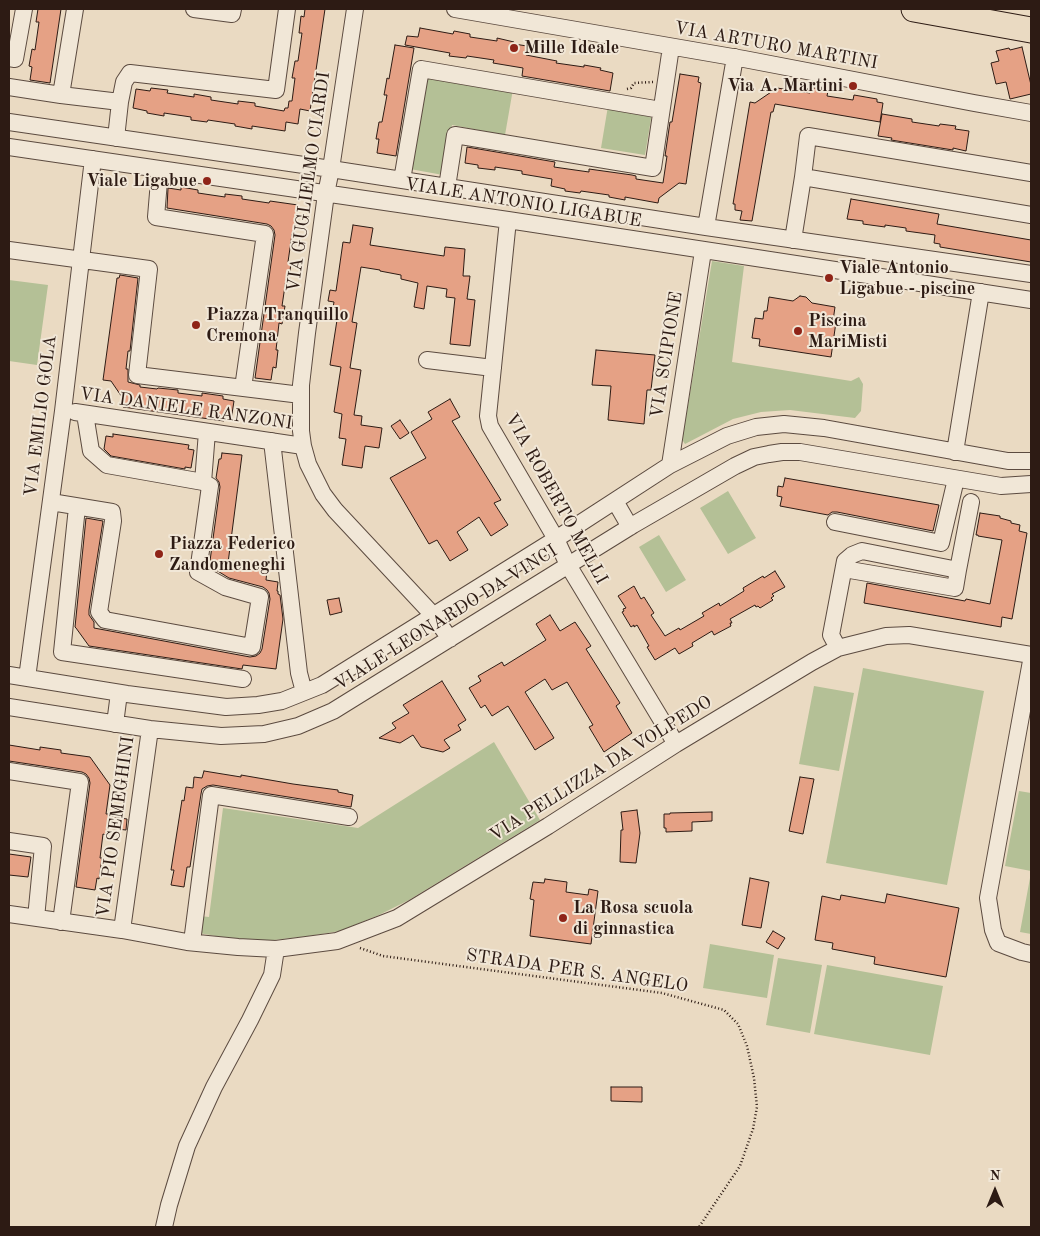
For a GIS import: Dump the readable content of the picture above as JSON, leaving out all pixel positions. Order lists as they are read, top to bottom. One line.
{"streets":{"street":["VIA ARTURO MARTINI","VIA GUGLIELMO CIARDI","VIALE ANTONIO LIGABUE","VIA SCIPIONE","VIA DANIELE RANZONI","VIA EMILIO GOLA","VIA ROBERTO MELLI","VIALE LEONARDO DA VINCI","VIA PELLIZZA DA VOLPEDO","VIA PIO SEMEGHINI"],"path":["STRADA PER S. ANGELO"]},"crossings":[["VIA GUGLIELMO CIARDI","VIALE ANTONIO LIGABUE"],["VIA GUGLIELMO CIARDI","VIA DANIELE RANZONI"],["VIA GUGLIELMO CIARDI","VIALE LEONARDO DA VINCI"],["VIALE ANTONIO LIGABUE","VIA SCIPIONE"],["VIALE ANTONIO LIGABUE","VIA EMILIO GOLA"],["VIALE ANTONIO LIGABUE","VIA ROBERTO MELLI"],["VIA SCIPIONE","VIALE LEONARDO DA VINCI"],["VIA DANIELE RANZONI","VIA EMILIO GOLA"],["VIA EMILIO GOLA","VIALE LEONARDO DA VINCI"],["VIA ROBERTO MELLI","VIALE LEONARDO DA VINCI"],["VIA ROBERTO MELLI","VIA PELLIZZA DA VOLPEDO"],["VIALE LEONARDO DA VINCI","VIA PIO SEMEGHINI"],["VIA PELLIZZA DA VOLPEDO","VIA PIO SEMEGHINI"],["VIA PELLIZZA DA VOLPEDO","STRADA PER S. ANGELO"]],"places":["Mille Ideale","Via A. Martini","Viale Ligabue","Viale Antonio Ligabue - piscine","Piazza Tranquillo Cremona","Piscina MariMisti","Piazza Federico Zandomeneghi","La Rosa scuola di ginnastica"],"north":"top"}
